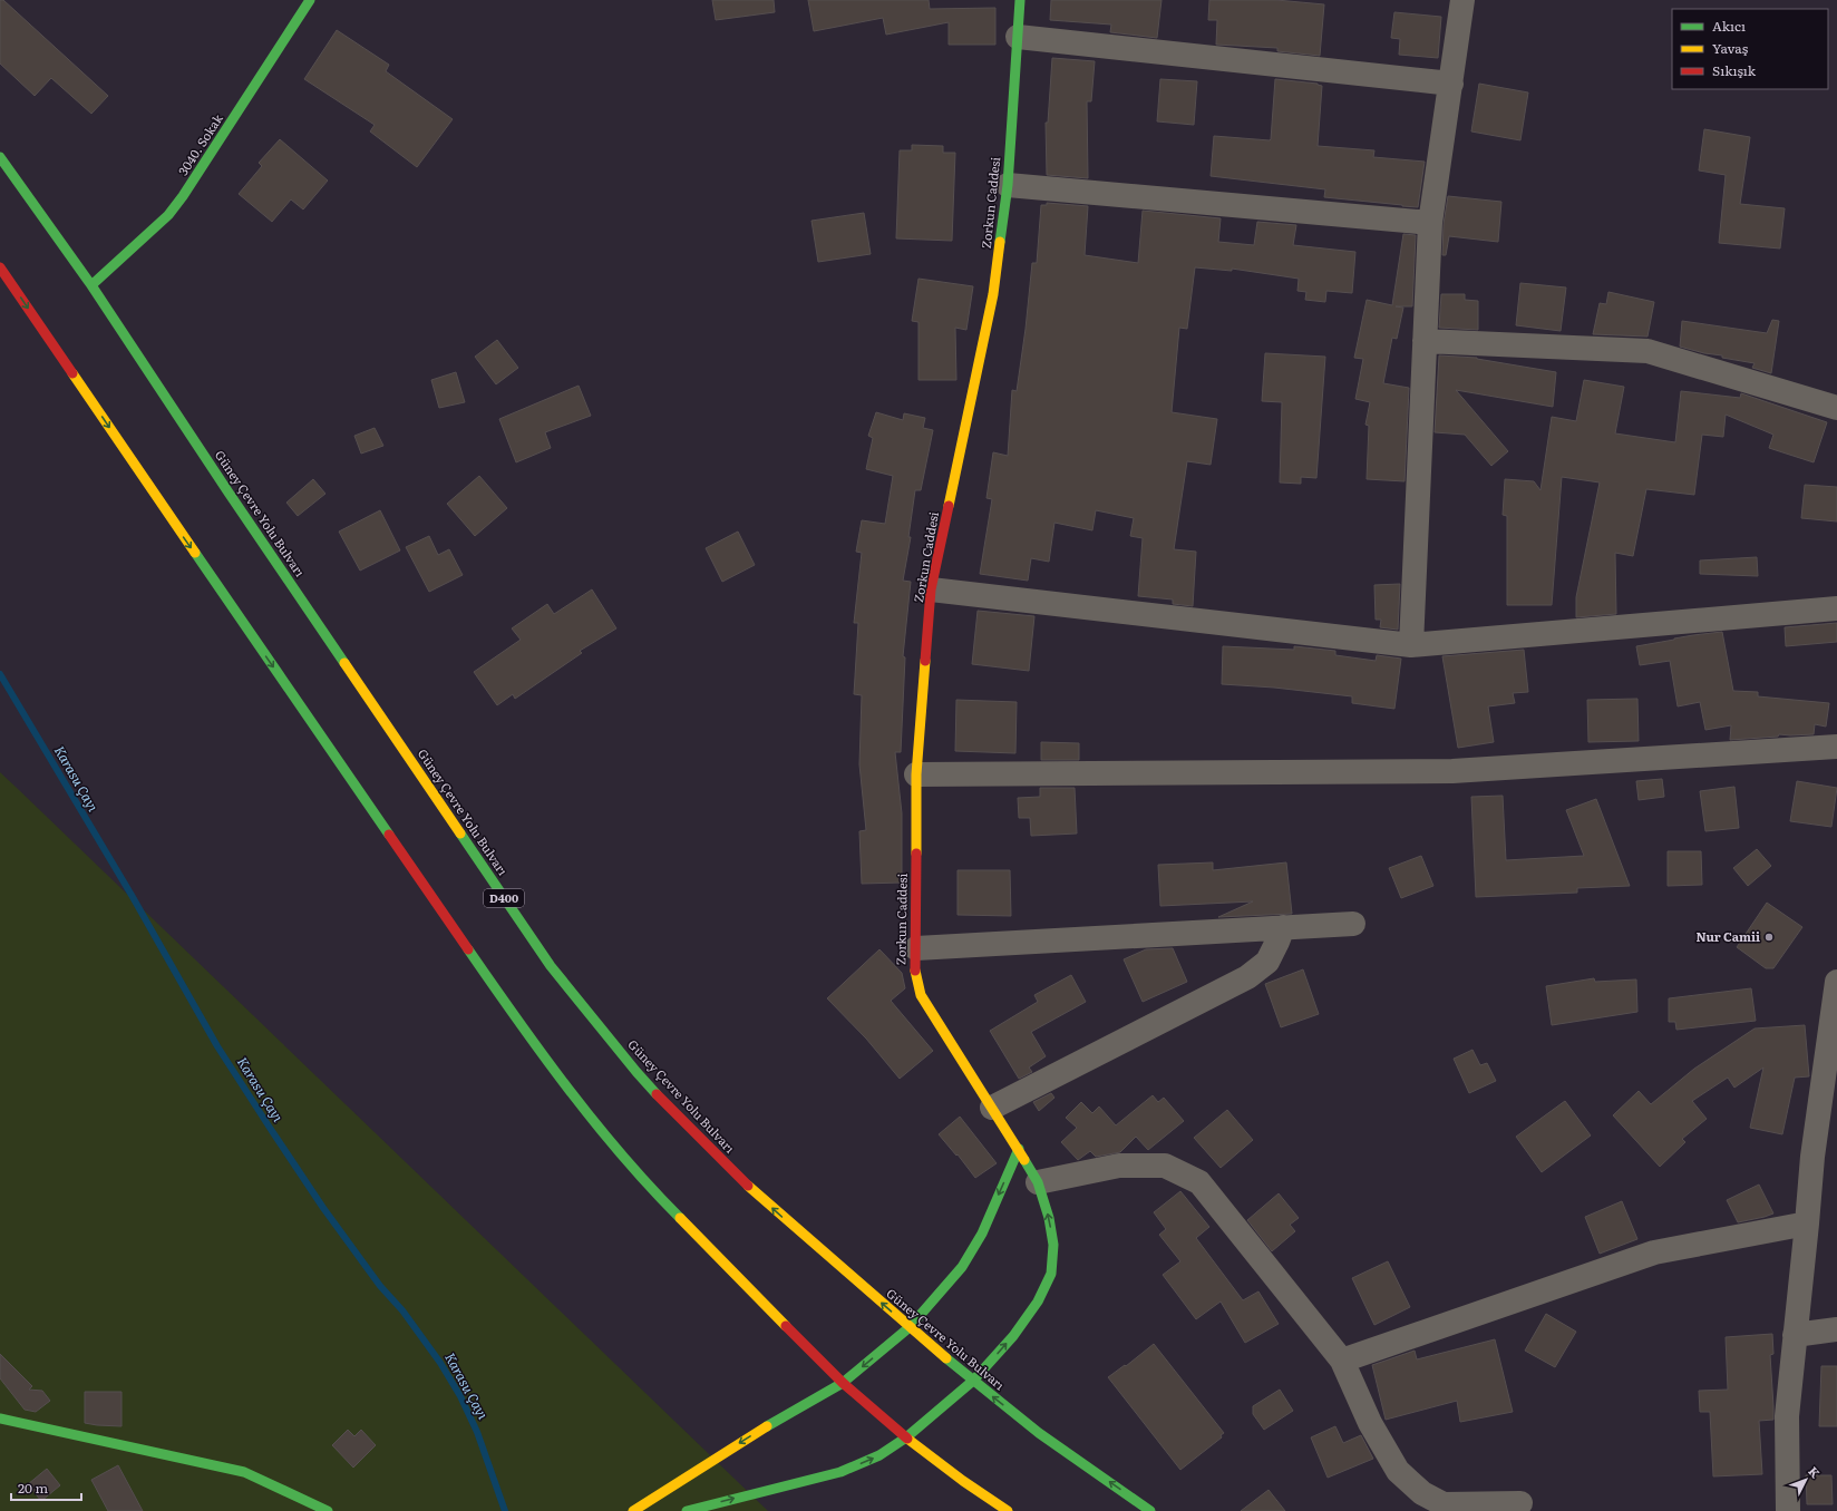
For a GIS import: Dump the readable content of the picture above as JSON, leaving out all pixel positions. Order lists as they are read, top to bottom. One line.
{"streets":{"main road":["3040. Sokak","Zorkun Caddesi","Güney Çevre Yolu Bulvarı","D400"]},"crossings":[["3040. Sokak","Güney Çevre Yolu Bulvarı"],["Zorkun Caddesi","Güney Çevre Yolu Bulvarı"]],"water":["Karasu Çayı"],"places":["Nur Camii"],"legend":["Akıcı","Yavaş","Sıkışık"],"scale_bar":"20 m","north":"top right"}
